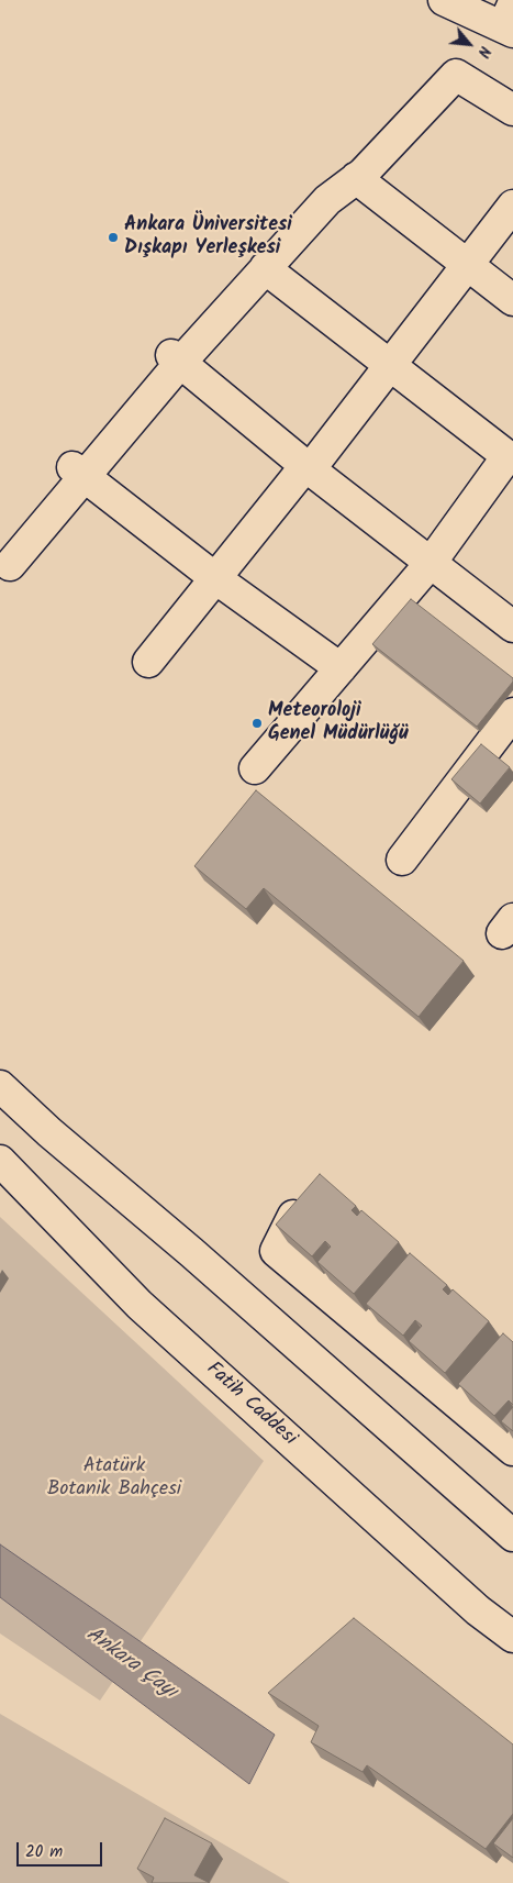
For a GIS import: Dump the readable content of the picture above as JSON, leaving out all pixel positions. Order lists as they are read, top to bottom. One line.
{"streets":{"street":["Fatih Caddesi"]},"water":["Ankara Çayı"],"parks":["Atatürk Botanik Bahçesi"],"places":["Ankara Üniversitesi Dışkapı Yerleşkesi","Meteoroloji Genel Müdürlüğü"],"scale_bar":"20 m","north":"bottom right"}
